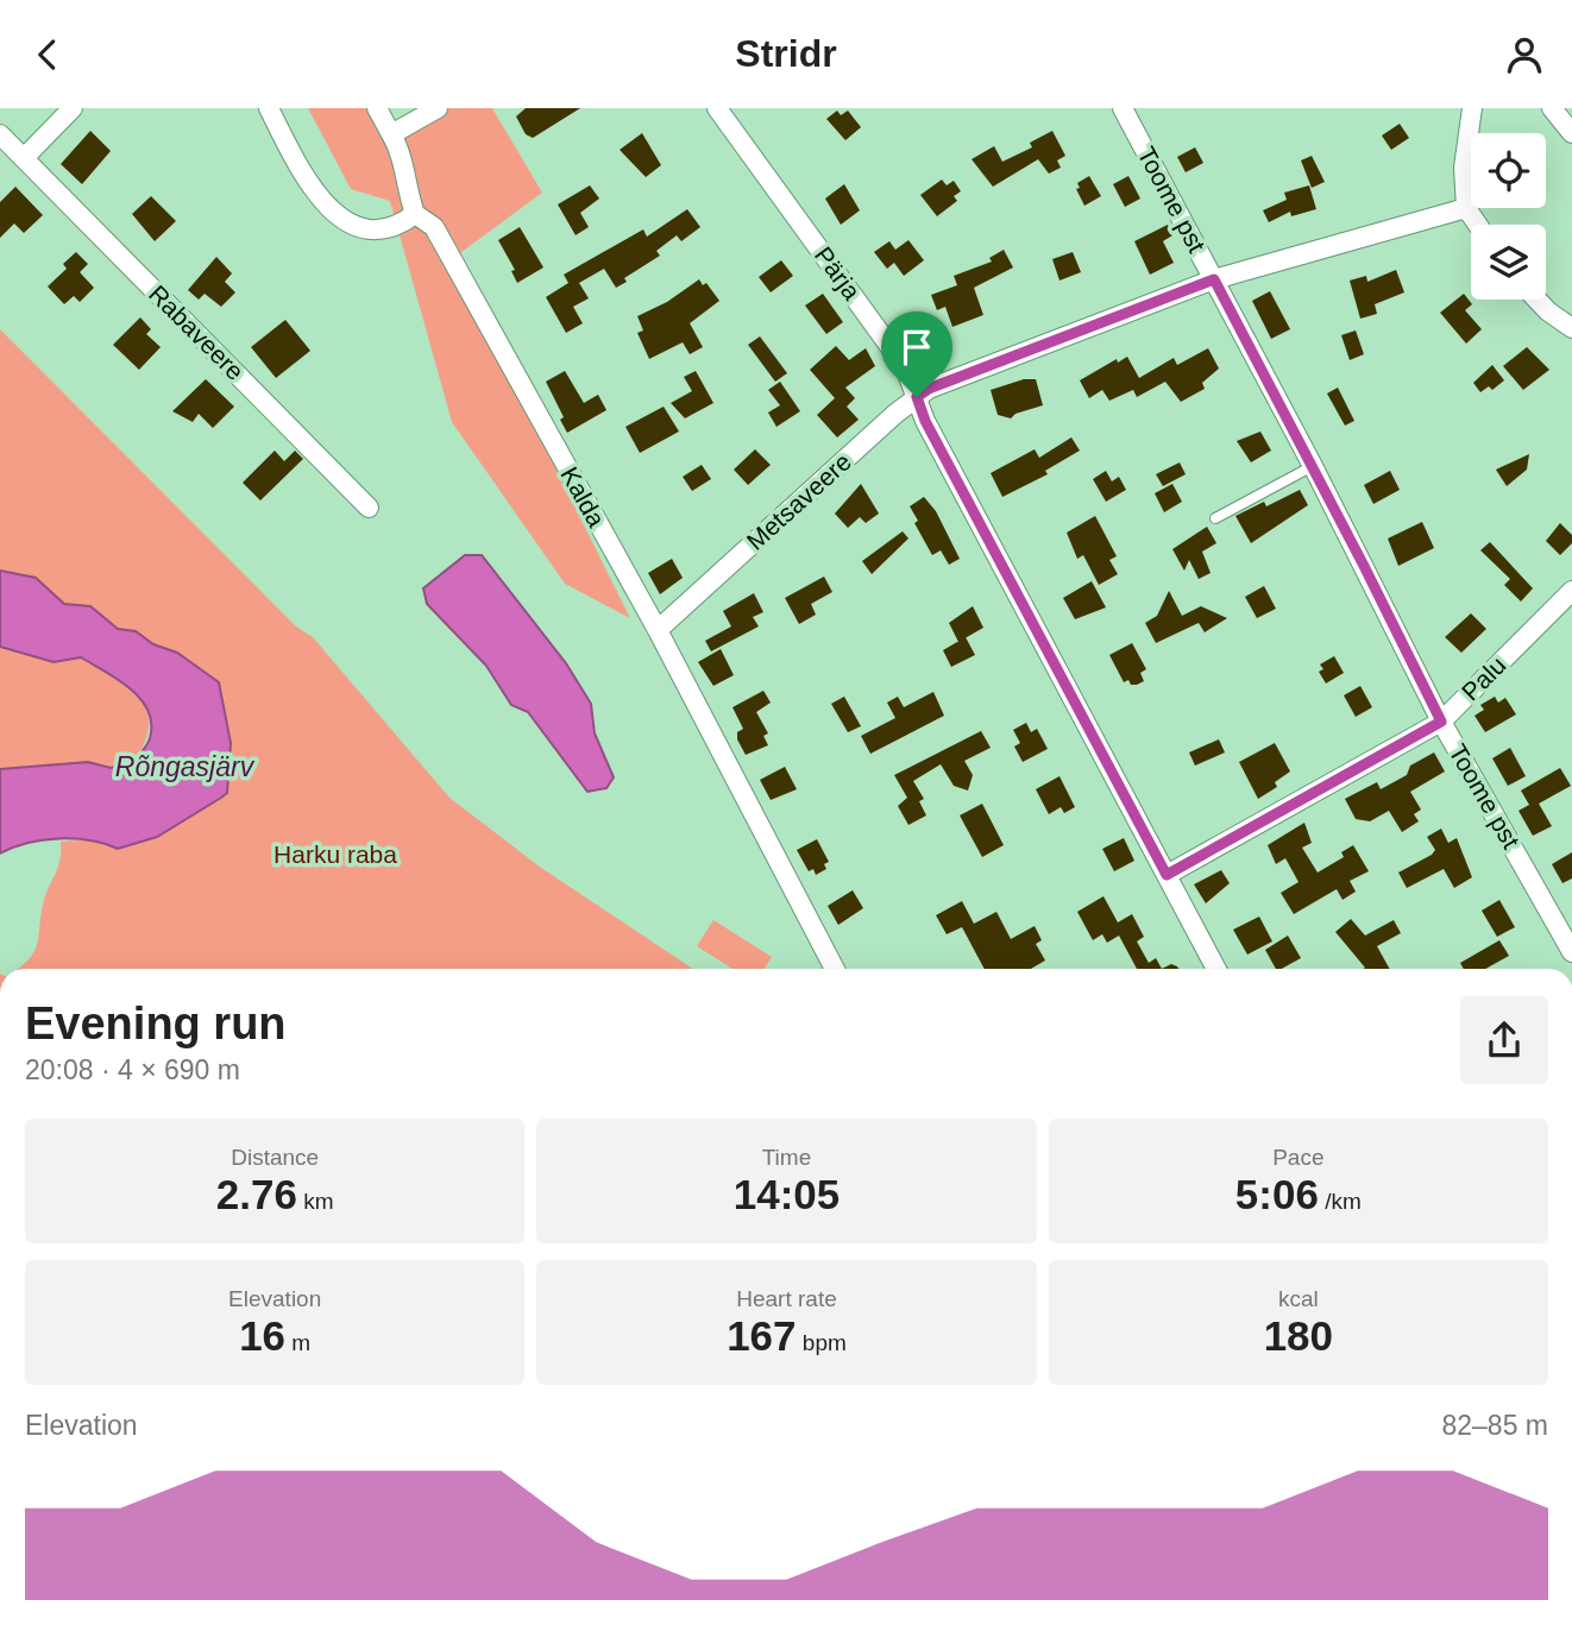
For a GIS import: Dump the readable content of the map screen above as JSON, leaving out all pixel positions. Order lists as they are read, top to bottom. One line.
{"streets":{"street":["Toome pst","Pärja","Rabaveere","Kalda","Metsaveere","Palu"]},"crossings":[["Toome pst","Metsaveere"],["Toome pst","Palu"],["Pärja","Metsaveere"],["Pärja","Palu"],["Kalda","Metsaveere"]],"water":["Rõngasjärv"],"parks":["Harku raba"],"page":{"header":"Stridr","heading":["Evening run","20:08 · 4 × 690 m"],"stats":[["Distance","2.76 km"],["Time","14:05"],["Pace","5:06 /km"],["Elevation","16 m"],["Heart rate","167 bpm"],["kcal","180"]],"chart":["Elevation","82–85 m"]}}
